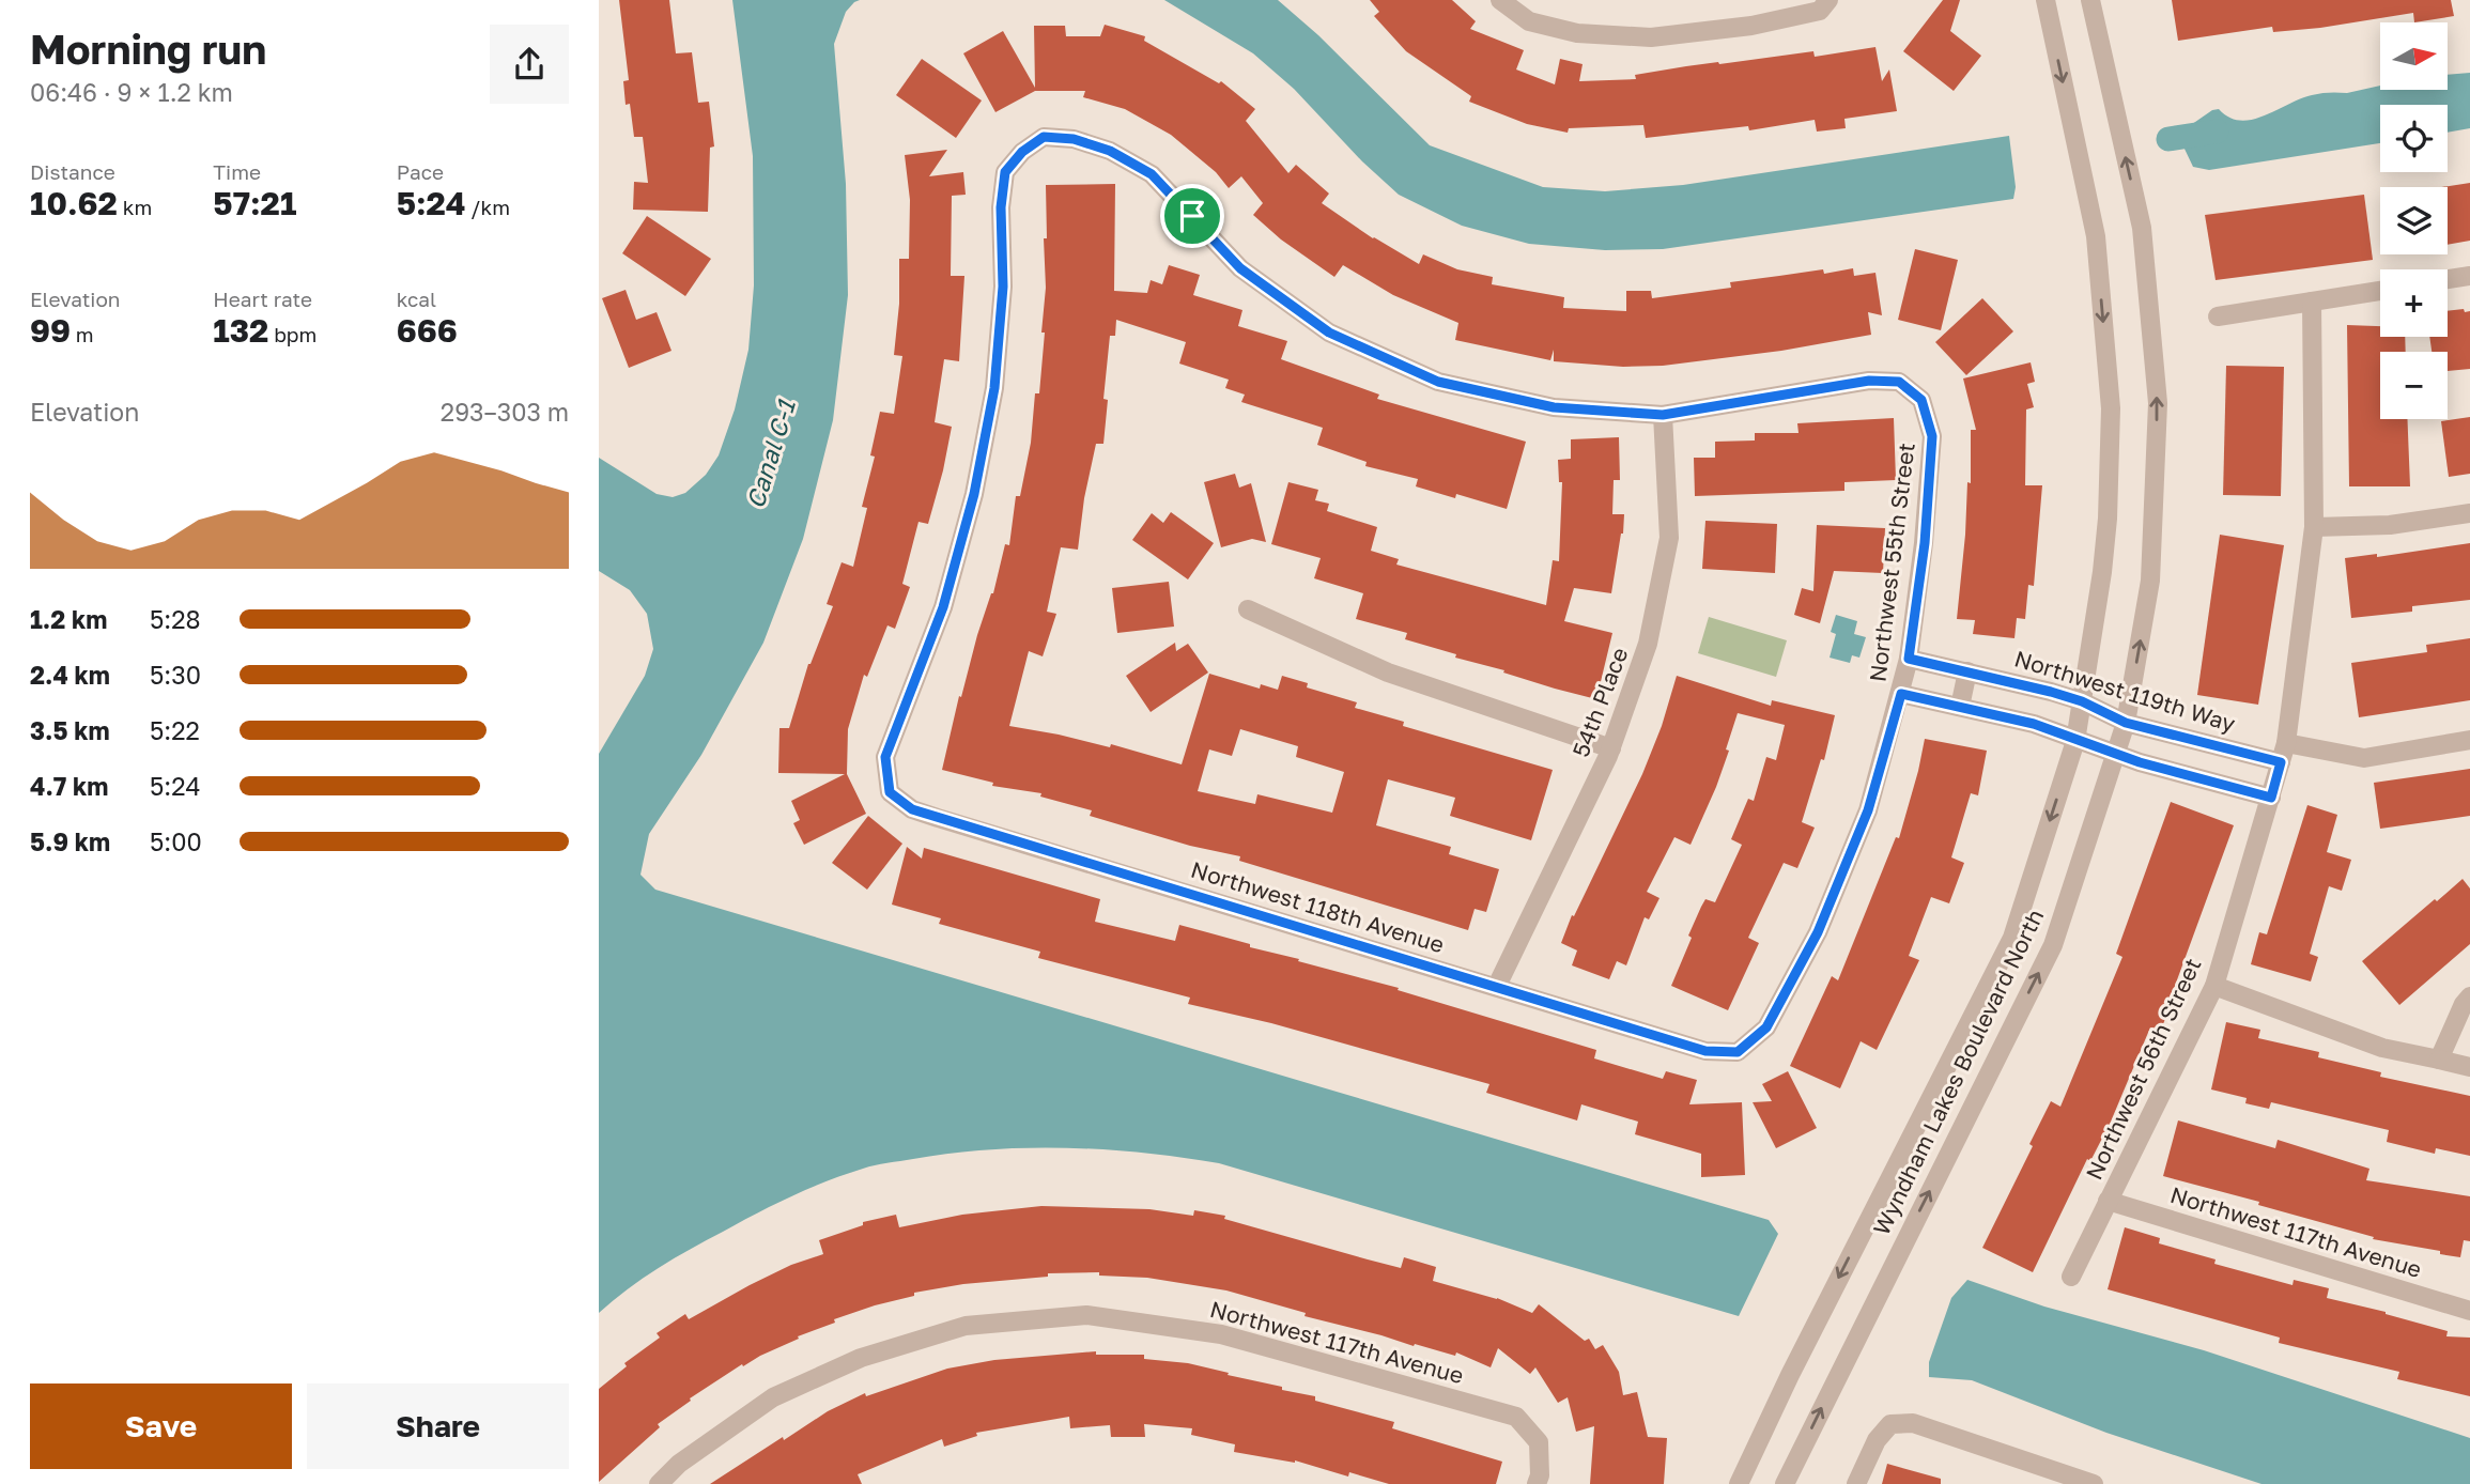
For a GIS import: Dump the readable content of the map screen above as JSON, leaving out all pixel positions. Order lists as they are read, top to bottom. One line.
{"streets":{"street":["Northwest 55th Street","Northwest 119th Way","54th Place","Northwest 118th Avenue","Northwest 56th Street","Wyndham Lakes Boulevard North","Northwest 117th Avenue"]},"crossings":[["Northwest 55th Street","Northwest 119th Way"],["Northwest 55th Street","54th Place"],["Northwest 55th Street","Northwest 118th Avenue"],["Northwest 119th Way","Northwest 56th Street"],["Northwest 119th Way","Wyndham Lakes Boulevard North"],["54th Place","Northwest 118th Avenue"],["Northwest 56th Street","Northwest 117th Avenue"]],"water":["Canal C-1"],"north":"right","page":{"heading":["Morning run","06:46 · 9 × 1.2 km"],"map_buttons":["+","−"],"stats":[["Distance","10.62 km"],["Time","57:21"],["Pace","5:24 /km"],["Elevation","99 m"],["Heart rate","132 bpm"],["kcal","666"]],"chart":["Elevation","293–303 m"],"list":[{"name":"1.2 km","note":"5:28"},{"name":"2.4 km","note":"5:30"},{"name":"3.5 km","note":"5:22"},{"name":"4.7 km","note":"5:24"},{"name":"5.9 km","note":"5:00"}],"buttons":["Save","Share"]}}
